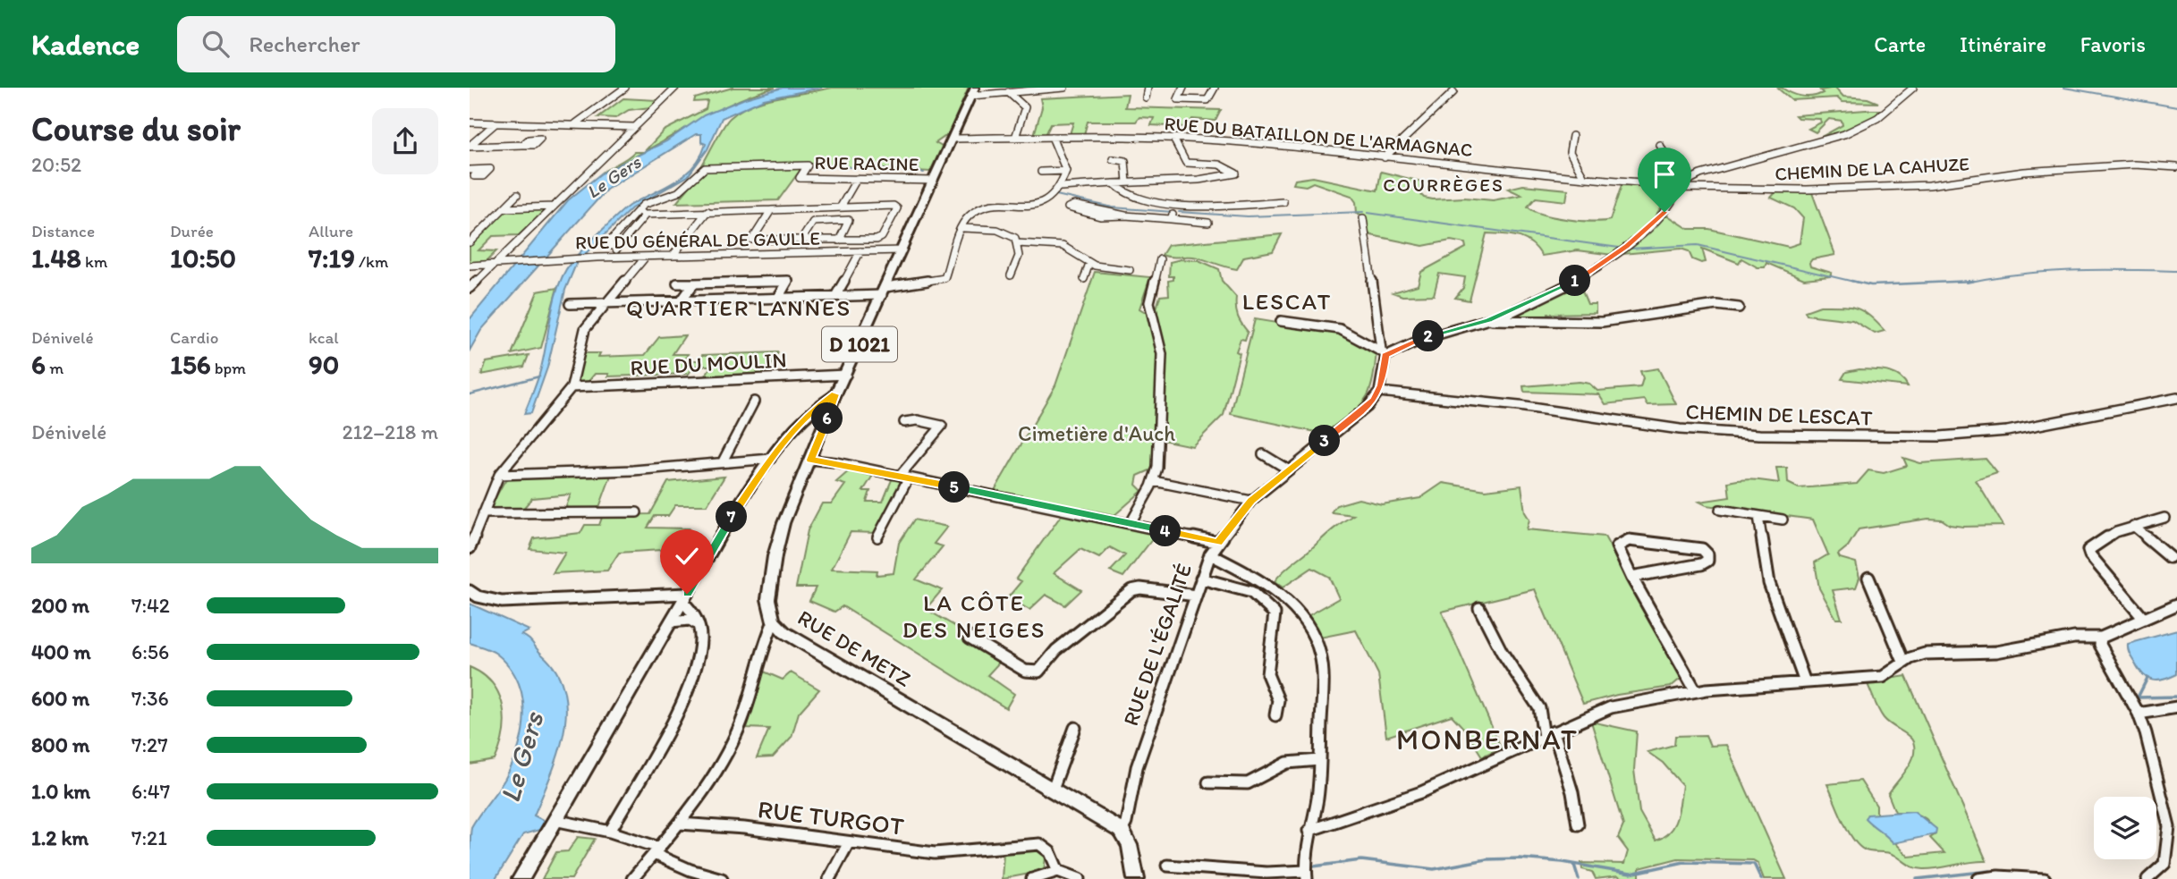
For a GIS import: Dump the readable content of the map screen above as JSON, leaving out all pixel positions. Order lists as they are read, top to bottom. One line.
{"streets":{"main road":["D 1021","RUE DE METZ"],"street":["RUE DU BATAILLON DE L'ARMAGNAC","RUE RACINE","CHEMIN DE LA CAHUZE","RUE DU GÉNÉRAL DE GAULLE","RUE DU MOULIN","CHEMIN DE LESCAT","RUE DE L'ÉGALITÉ","RUE TURGOT"]},"crossings":[["RUE DU BATAILLON DE L'ARMAGNAC","CHEMIN DE LA CAHUZE"],["RUE DU BATAILLON DE L'ARMAGNAC","D 1021"],["RUE RACINE","D 1021"],["RUE DU GÉNÉRAL DE GAULLE","D 1021"],["D 1021","RUE DU MOULIN"],["D 1021","RUE DE METZ"],["CHEMIN DE LESCAT","RUE DE L'ÉGALITÉ"],["RUE DE L'ÉGALITÉ","RUE DE METZ"]],"districts":["COURRÈGES","LESCAT","QUARTIER LANNES","LA CÔTE DES NEIGES","MONBERNAT"],"water":["Le Gers"],"parks":["Cimetière d'Auch"],"page":{"header":"Kadence","search":"Rechercher","nav":["Carte","Itinéraire","Favoris"],"heading":["Course du soir","20:52"],"stats":[["Distance","1.48 km"],["Durée","10:50"],["Allure","7:19 /km"],["Dénivelé","6 m"],["Cardio","156 bpm"],["kcal","90"]],"pins":["1","2","6","3","5","7","4"],"chart":["Dénivelé","212–218 m"],"list":[{"name":"200 m","note":"7:42"},{"name":"400 m","note":"6:56"},{"name":"600 m","note":"7:36"},{"name":"800 m","note":"7:27"},{"name":"1.0 km","note":"6:47"},{"name":"1.2 km","note":"7:21"}]}}
